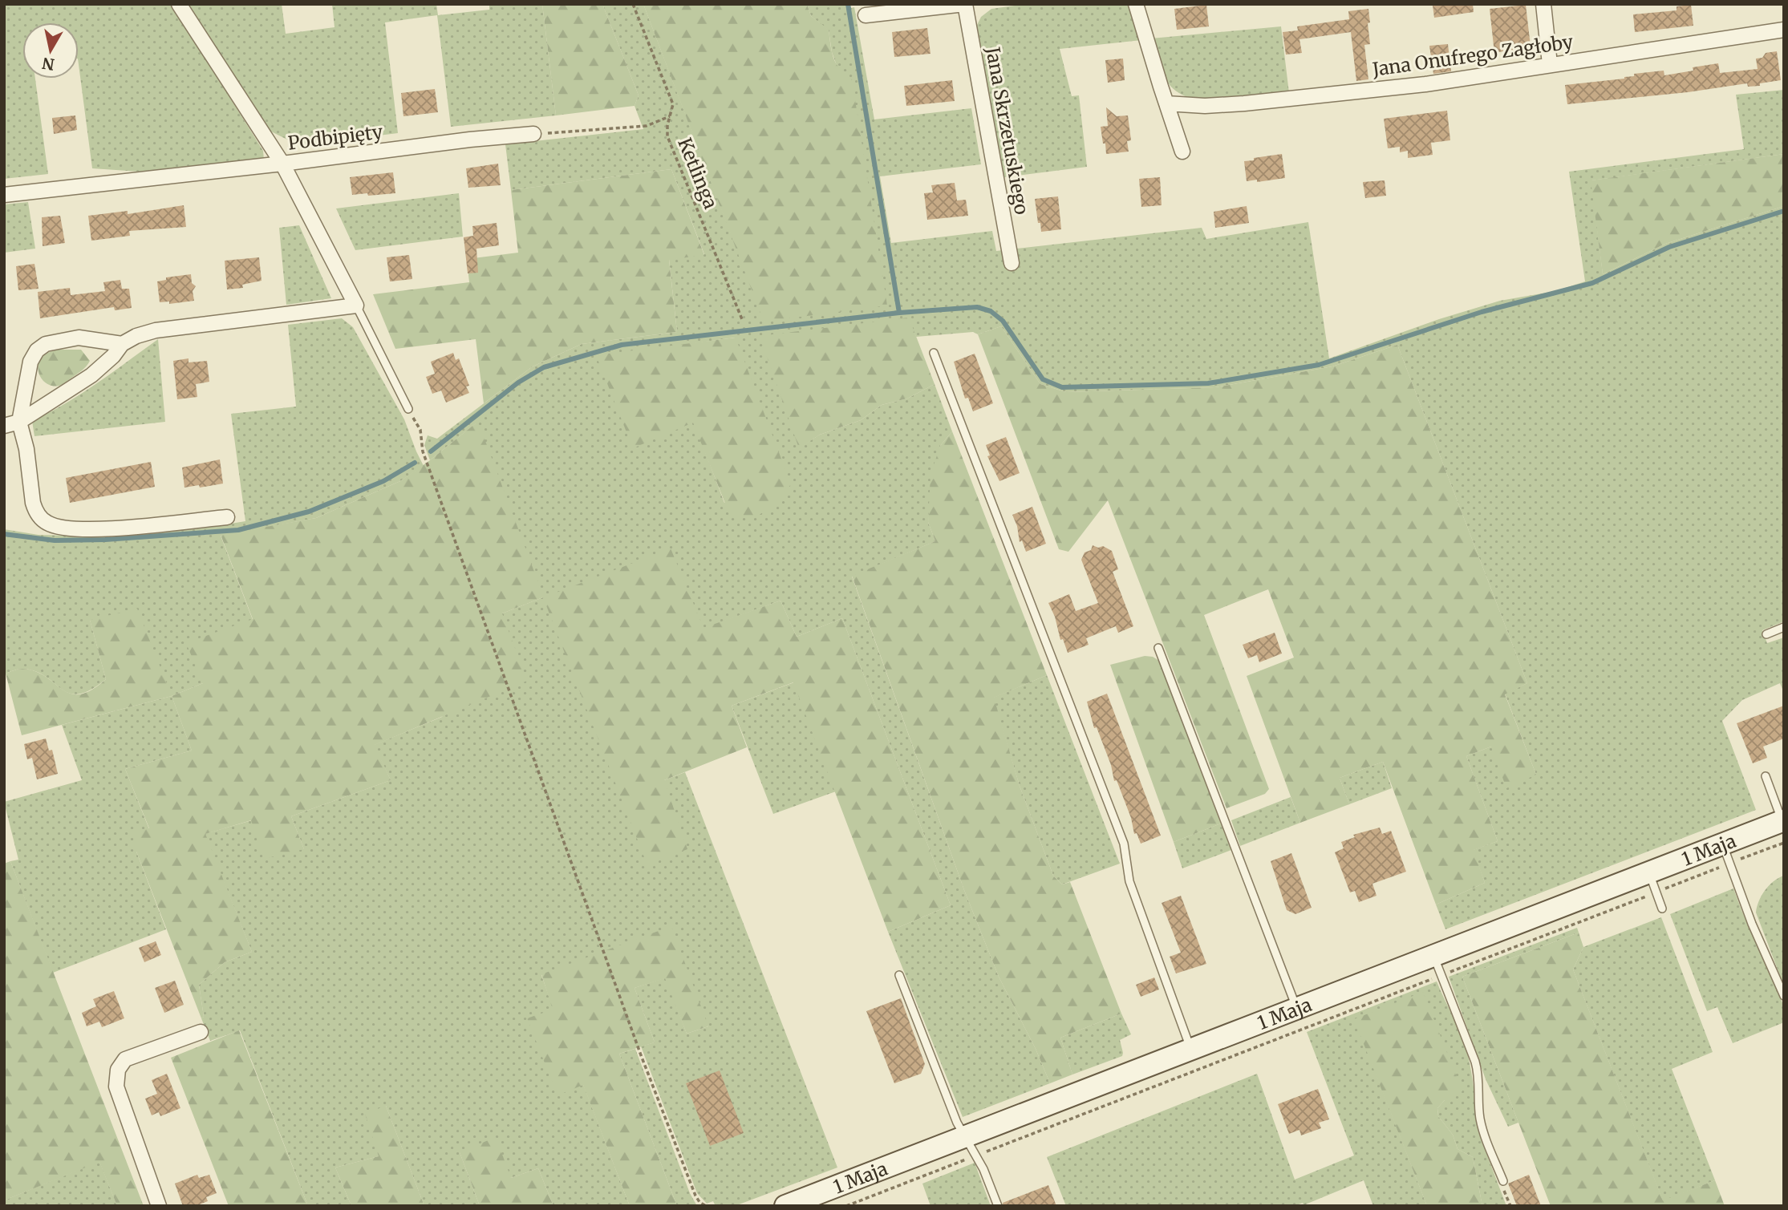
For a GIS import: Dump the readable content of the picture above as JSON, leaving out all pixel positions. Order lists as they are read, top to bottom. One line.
{"streets":{"main road":["1 Maja"],"street":["Jana Onufrego Zagłoby","Jana Skrzetuskiego","Podbipięty"],"path":["Ketlinga"]},"north":"bottom"}
